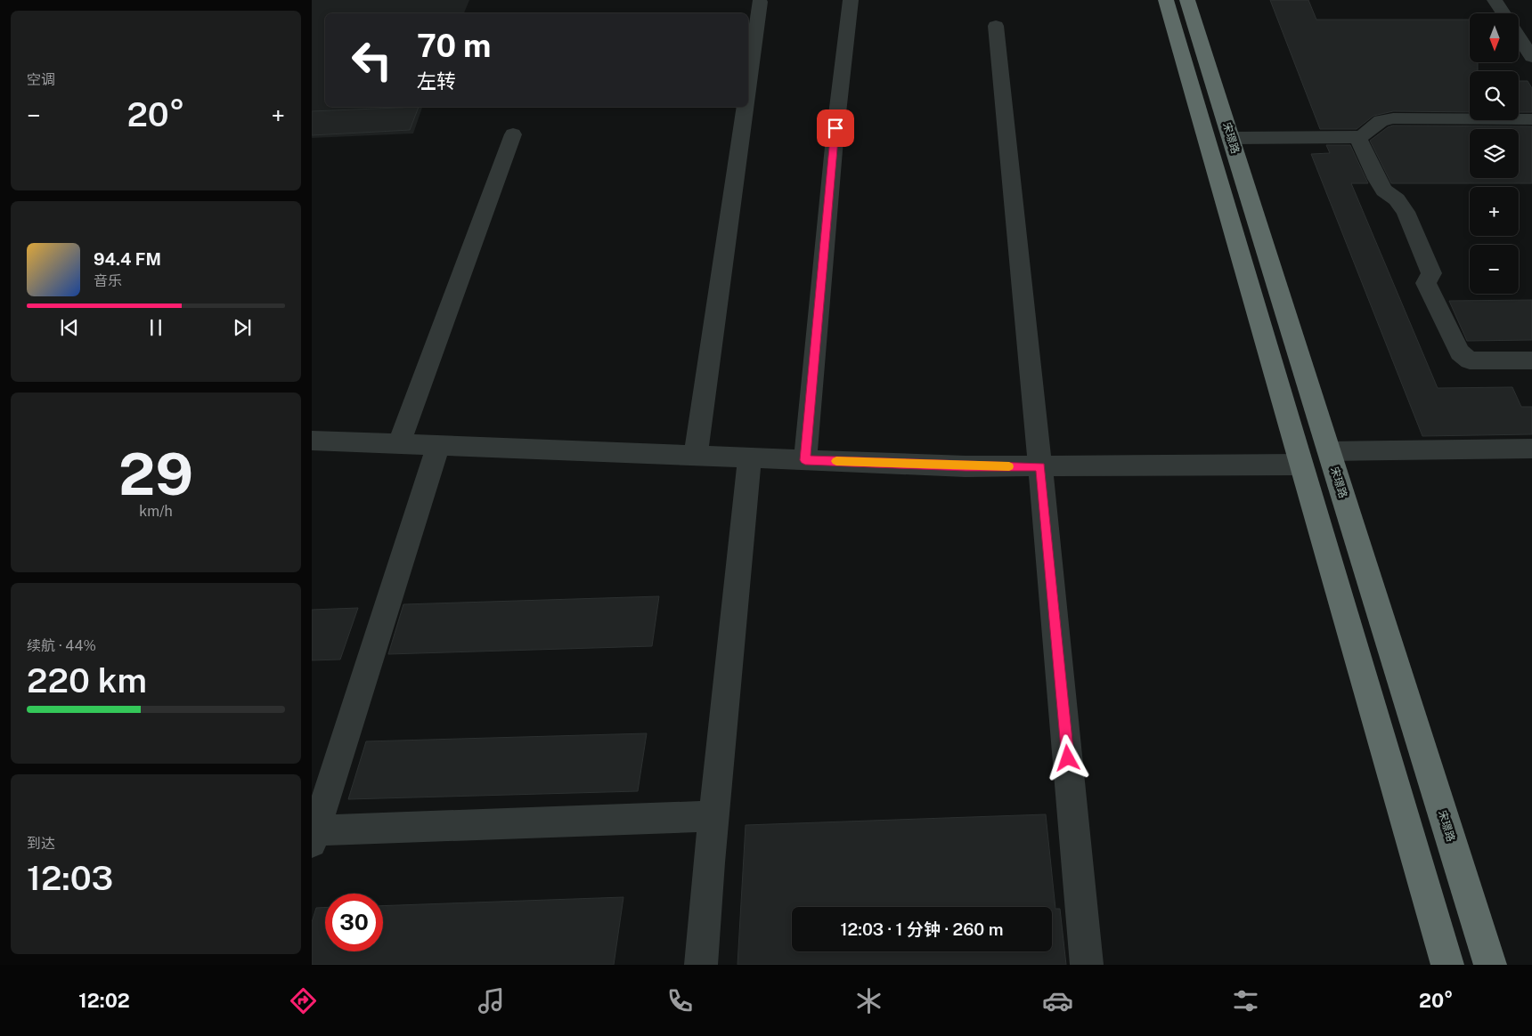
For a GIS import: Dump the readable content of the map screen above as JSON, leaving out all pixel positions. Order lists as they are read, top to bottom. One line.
{"streets":{"highway":["宋璟路"]},"north":"bottom","page":{"tile":["空调",["29","km/h"],["续航 · 44%","220 km"],["到达","12:03"]],"map_buttons":["+","−"],"turn":["70 m","左转"],"heat":["−","20°","+"],"song":["94.4 FM","音乐"],"limit":"30","trip":"12:03 · 1 分钟 · 260 m","tabs":["12:02","20°"]}}
